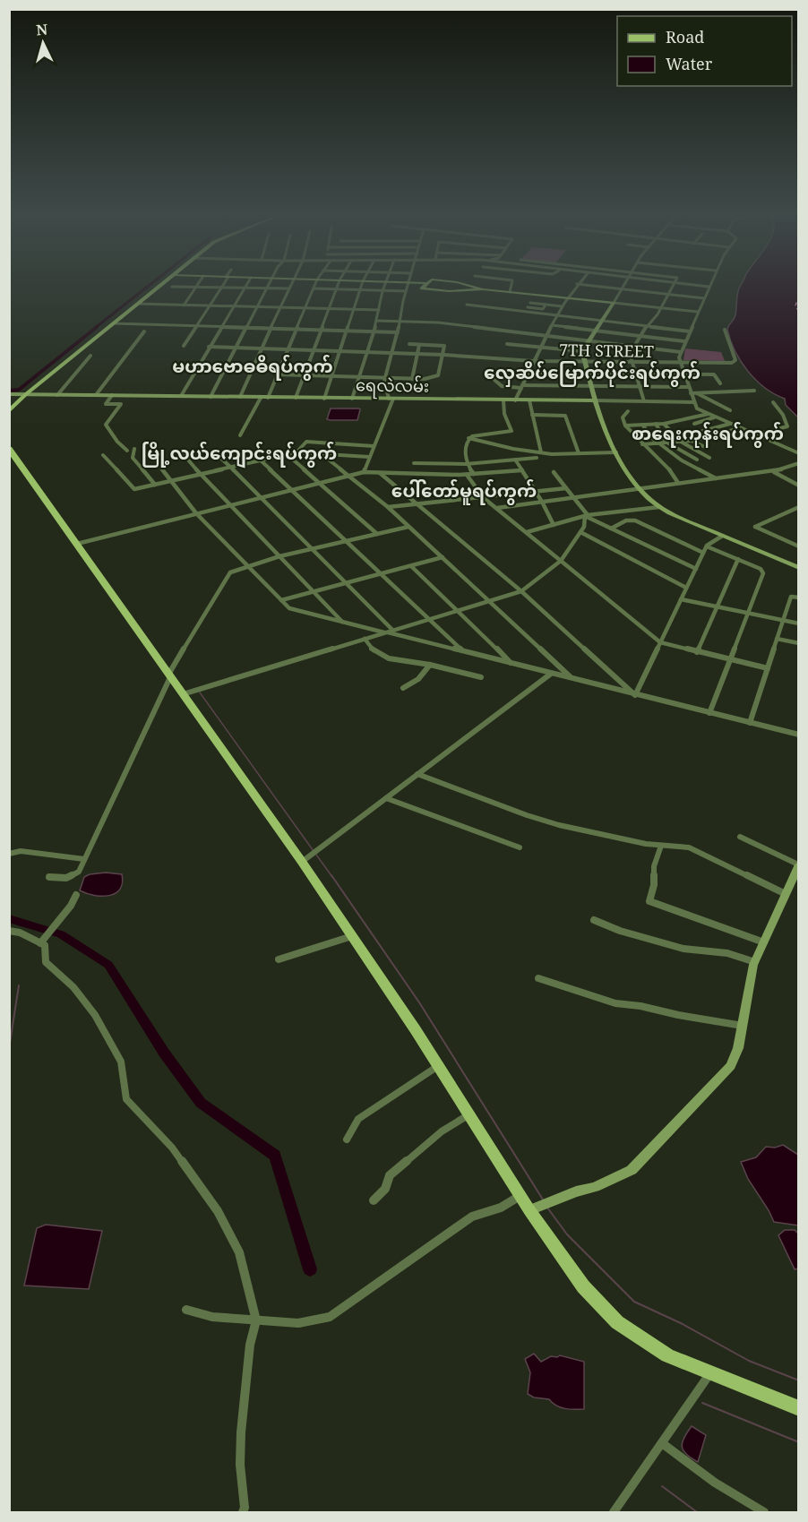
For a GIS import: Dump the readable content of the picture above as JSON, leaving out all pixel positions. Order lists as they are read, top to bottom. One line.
{"streets":{"main road":["ရေလဲလမ်း"],"street":["7TH STREET"]},"districts":["မဟာဗောဓဓိရပ်ကွက်","လှေဆိပ်မြောက်ပိုင်းရပ်ကွက်","စာရေးကုန်းရပ်ကွက်","မြို့လယ်ကျောင်းရပ်ကွက်","ပေါ်တော်မူရပ်ကွက်"],"legend":["Road","Water"],"north":"top"}
